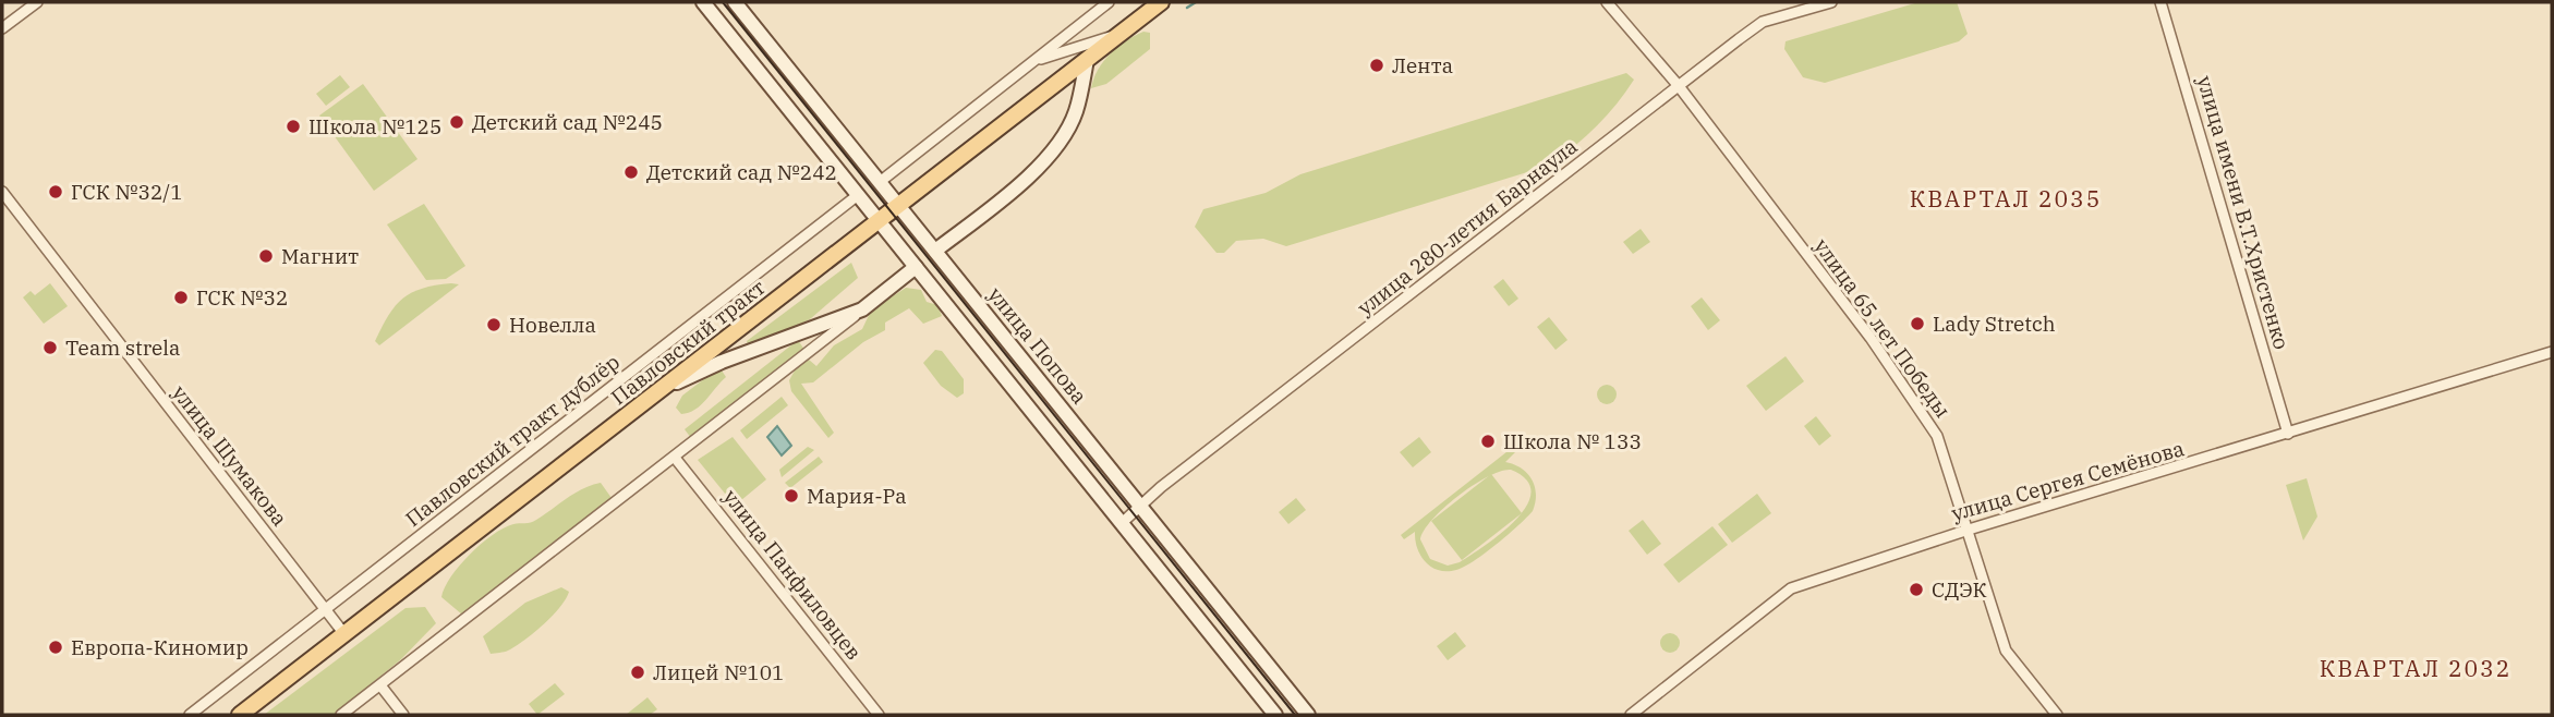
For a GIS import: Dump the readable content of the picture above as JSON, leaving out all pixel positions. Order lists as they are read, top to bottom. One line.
{"streets":{"main road":["Павловский тракт","улица Попова"],"street":["улица имени В.Т.Христенко","улица 280-летия Барнаула","улица 65 лет Победы","Павловский тракт дублёр","улица Шумакова","улица Сергея Семёнова","улица Панфиловцев"]},"crossings":[["улица имени В.Т.Христенко","улица Сергея Семёнова"],["улица 280-летия Барнаула","улица 65 лет Победы"],["улица 280-летия Барнаула","улица Попова"],["улица 65 лет Победы","улица Сергея Семёнова"],["Павловский тракт","улица Попова"],["Павловский тракт","улица Шумакова"],["Павловский тракт дублёр","улица Шумакова"]],"districts":["КВАРТАЛ 2035","КВАРТАЛ 2032"],"places":["Лента","Детский сад №245","Школа №125","Детский сад №242","ГСК №32/1","Магнит","ГСК №32","Lady Stretch","Новелла","Team strela","Школа № 133","Мария-Ра","СДЭК","Европа-Киномир","Лицей №101"]}
